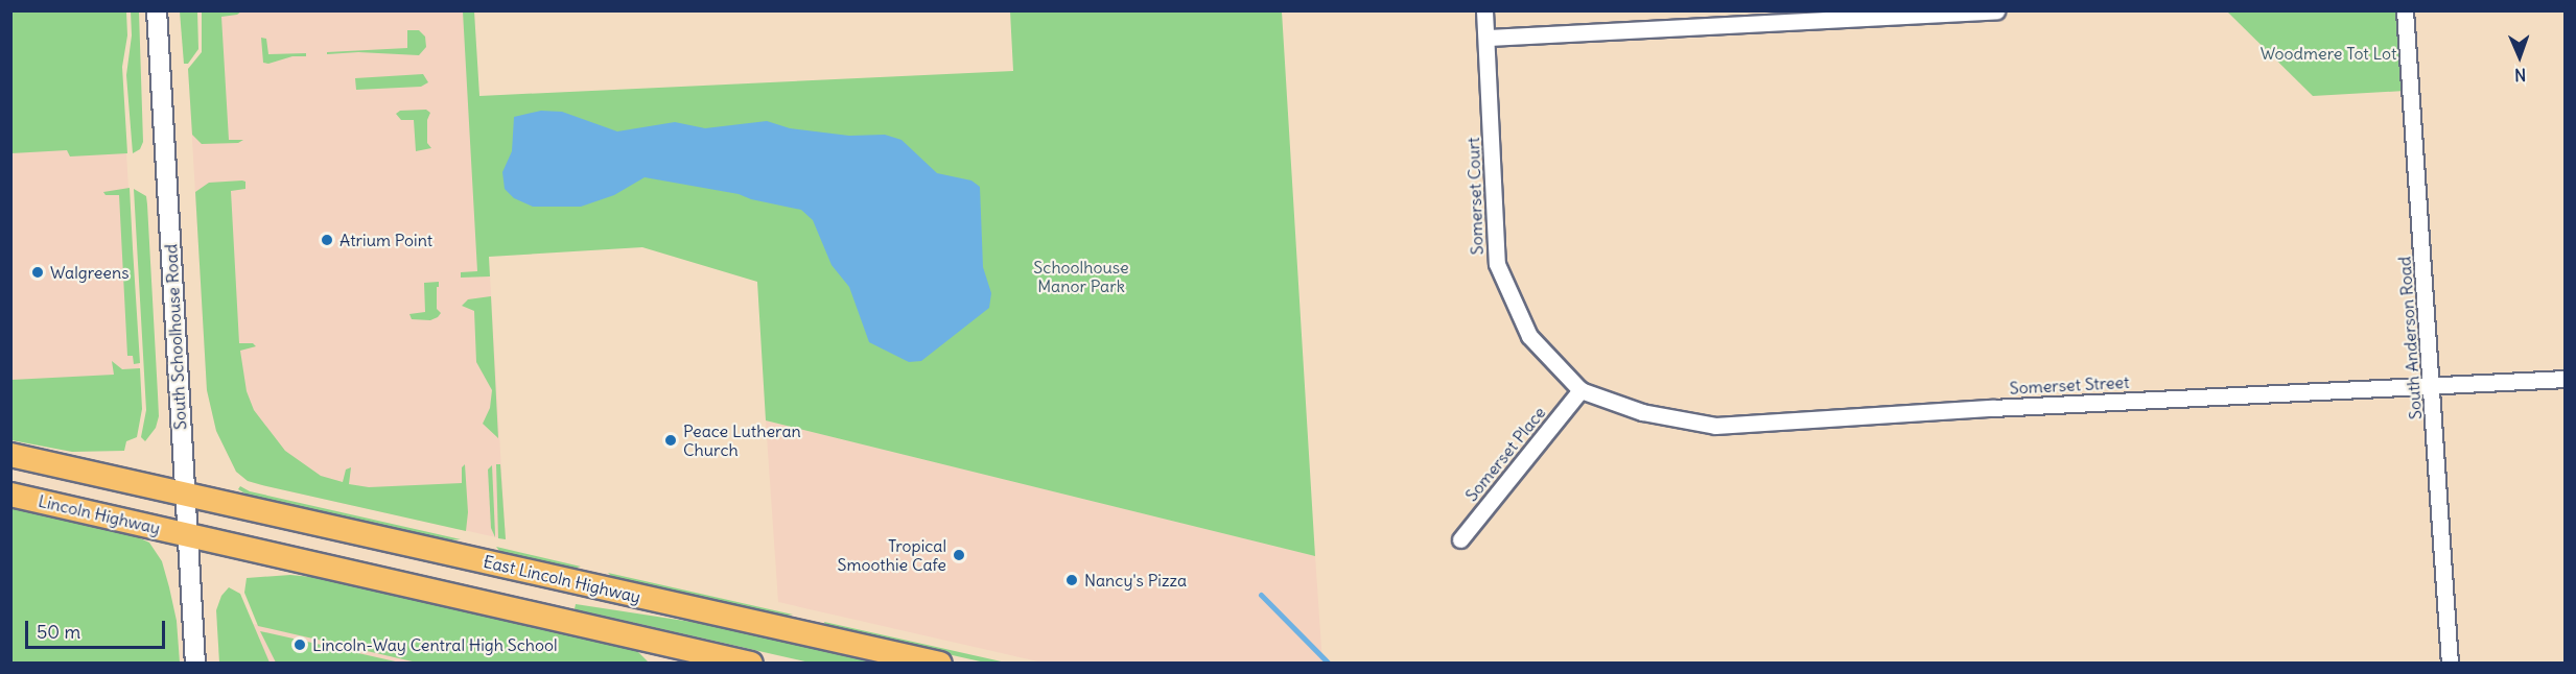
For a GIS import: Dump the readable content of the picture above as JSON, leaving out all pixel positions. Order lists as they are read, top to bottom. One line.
{"streets":{"main road":["Lincoln Highway","East Lincoln Highway"],"street":["Somerset Court","South Schoolhouse Road","South Anderson Road","Somerset Street","Somerset Place"]},"crossings":[["Somerset Court","Somerset Street"],["Somerset Court","Somerset Place"],["South Schoolhouse Road","Lincoln Highway"],["South Schoolhouse Road","East Lincoln Highway"],["South Anderson Road","Somerset Street"],["Somerset Street","Somerset Place"]],"parks":["Woodmere Tot Lot","Schoolhouse Manor Park"],"places":["Atrium Point","Walgreens","Peace Lutheran Church","Tropical Smoothie Cafe","Nancy's Pizza","Lincoln-Way Central High School"],"scale_bar":"50 m","north":"bottom"}
